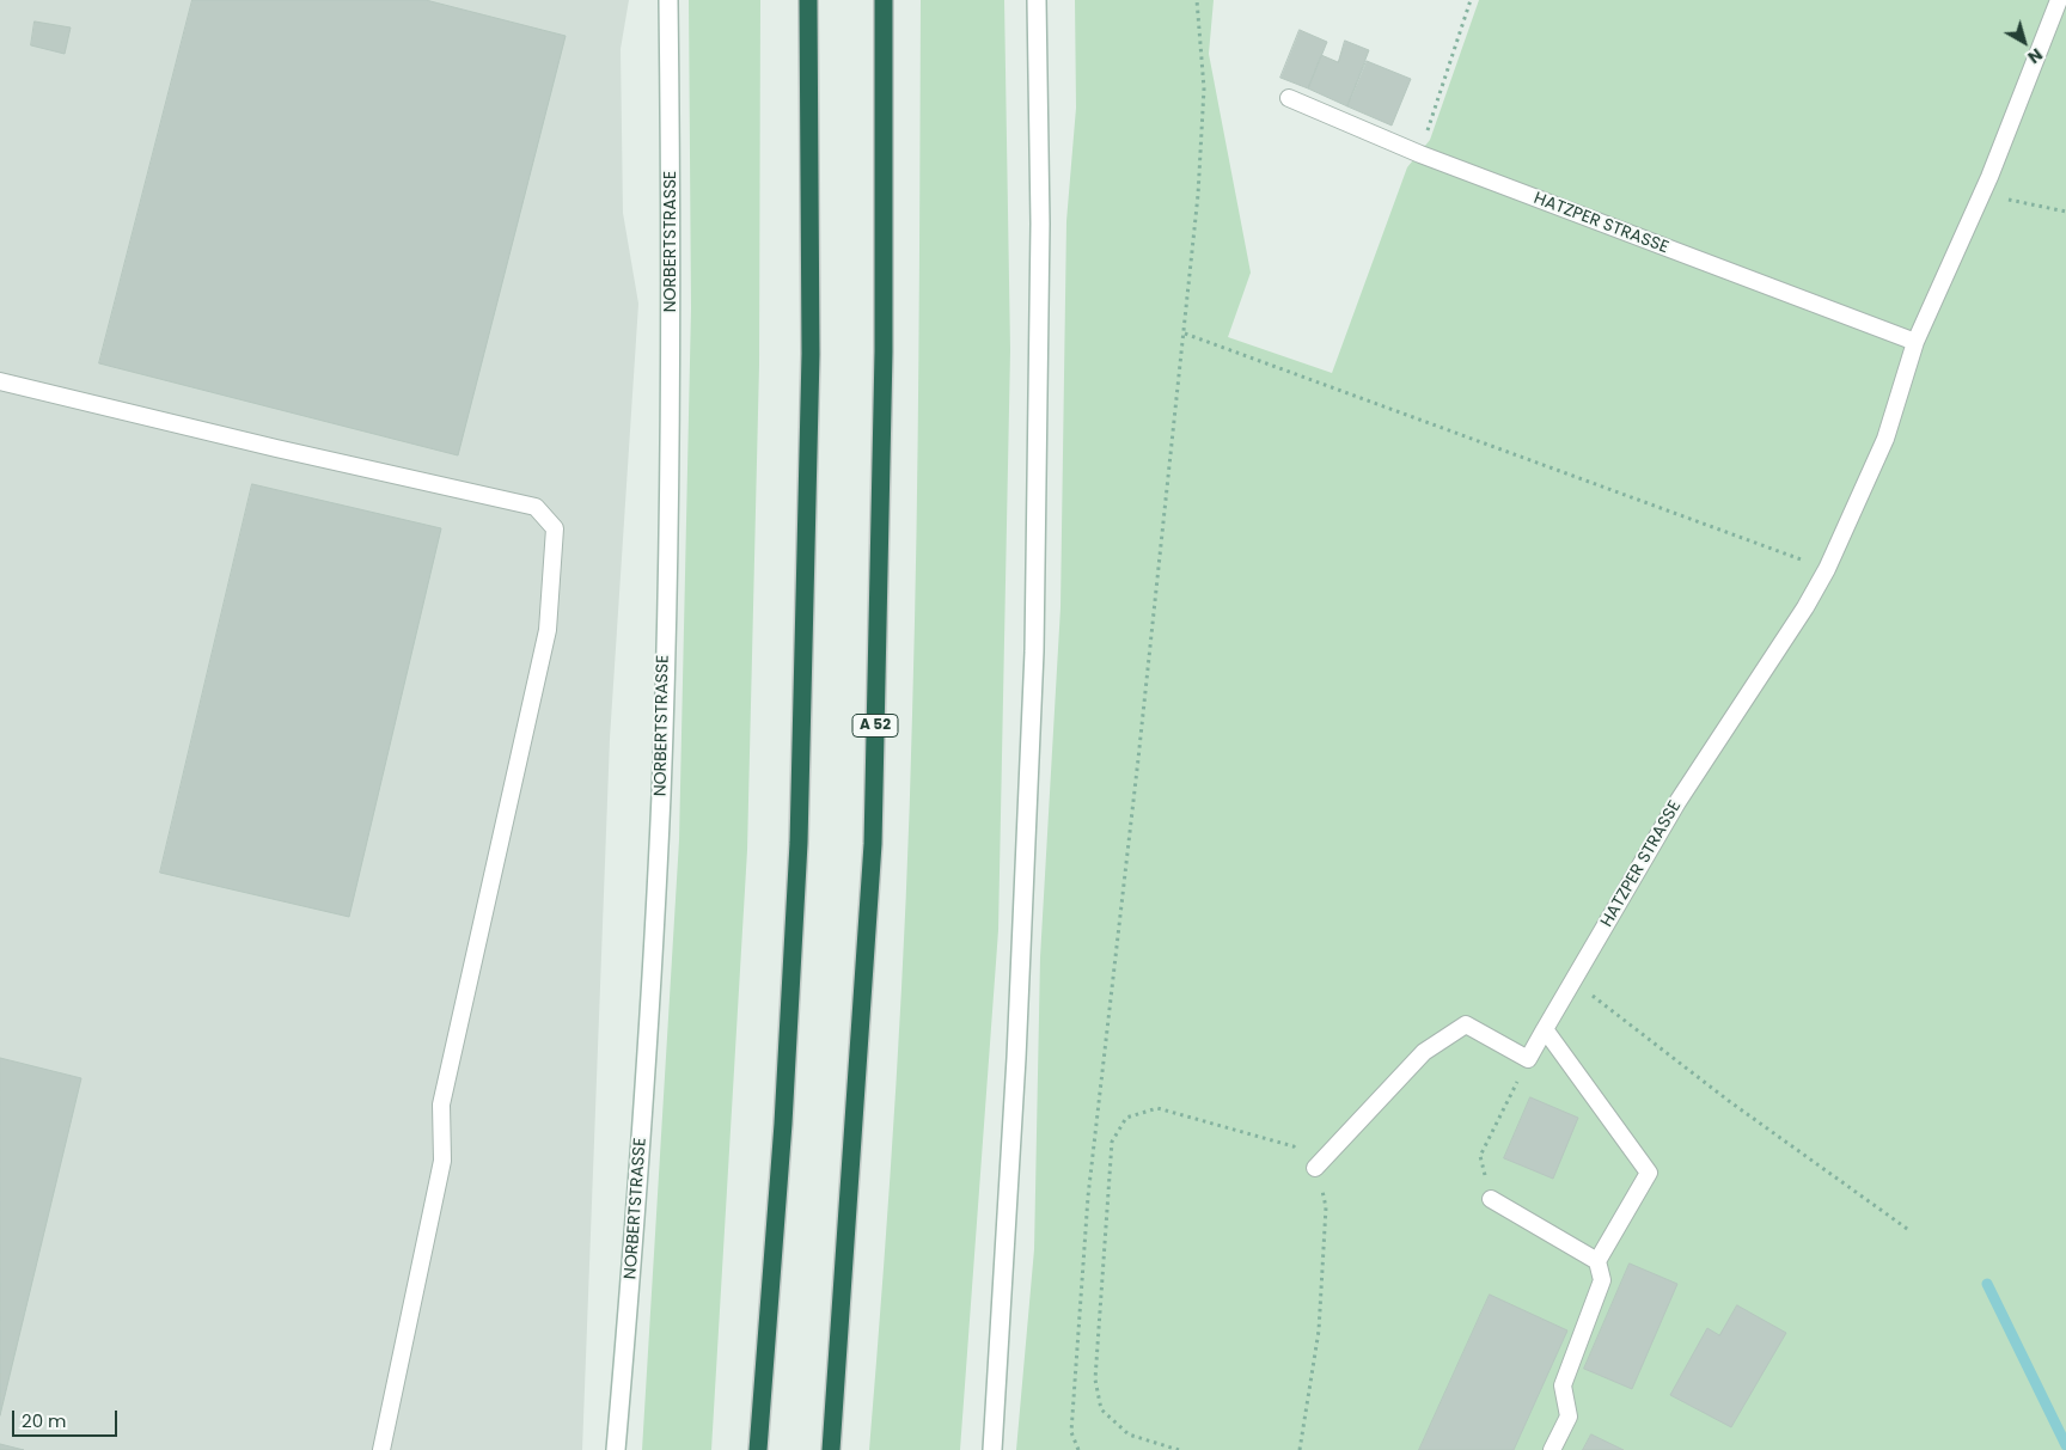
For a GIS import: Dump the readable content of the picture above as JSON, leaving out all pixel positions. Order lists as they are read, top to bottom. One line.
{"streets":{"highway":["A 52"],"main road":["NORBERTSTRASSE"],"lane":["HATZPER STRASSE"]},"scale_bar":"20 m","north":"bottom right"}
